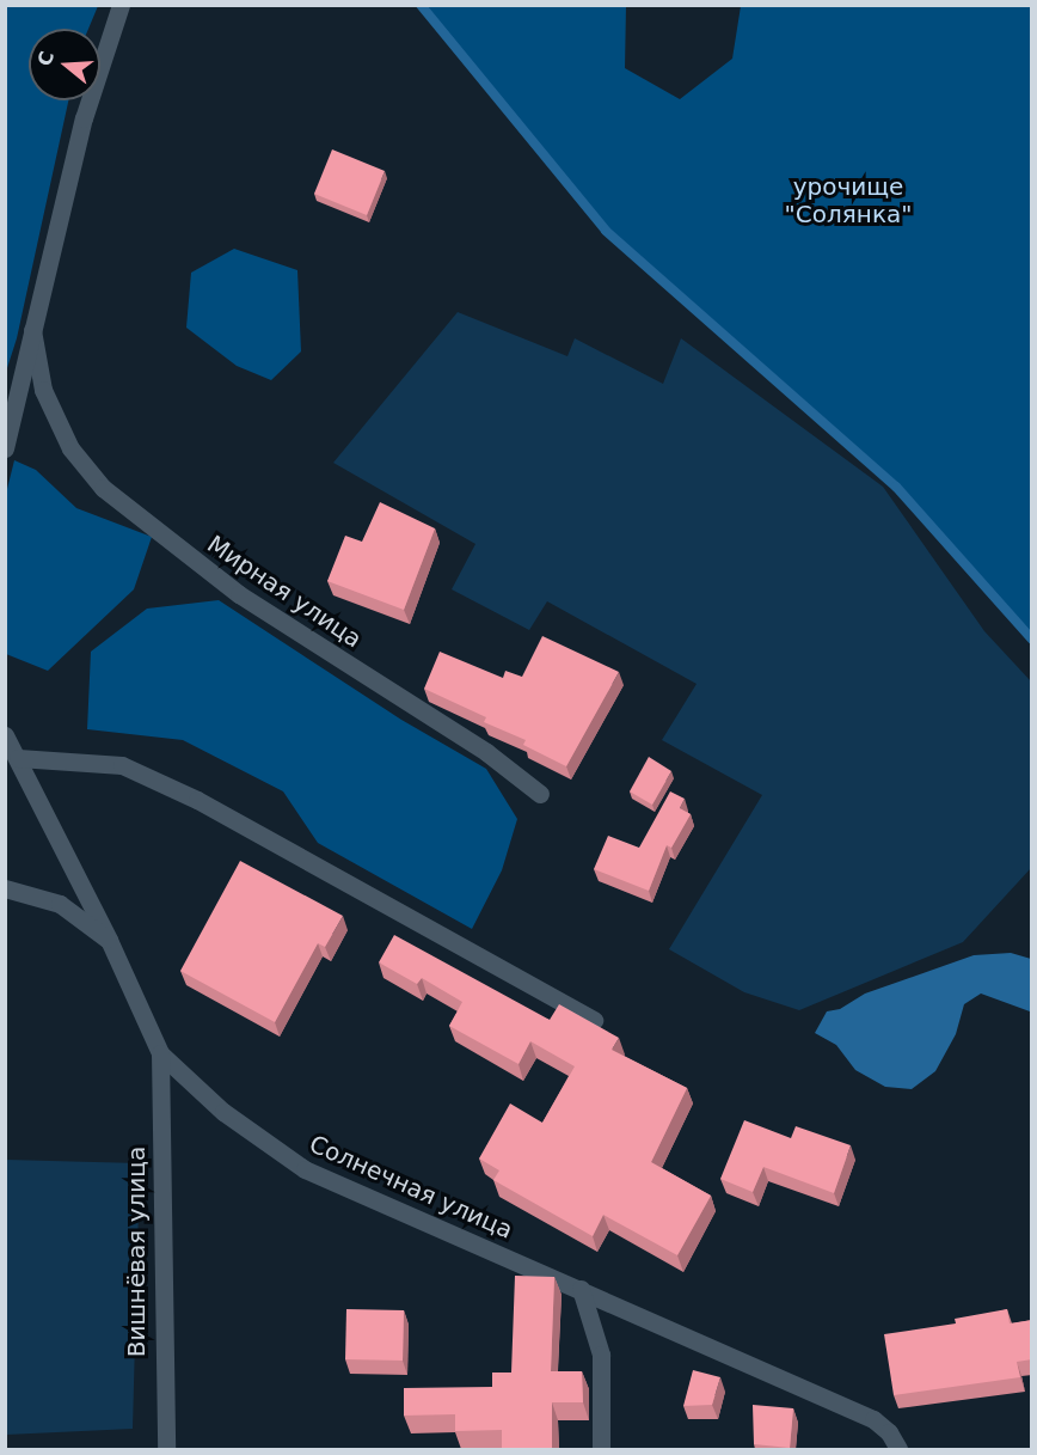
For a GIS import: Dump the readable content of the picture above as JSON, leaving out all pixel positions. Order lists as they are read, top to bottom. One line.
{"streets":{"street":["Мирная улица","Солнечная улица","Вишнёвая улица"]},"crossings":[["Солнечная улица","Вишнёвая улица"]],"parks":["урочище \"Солянка\""],"north":"left"}
